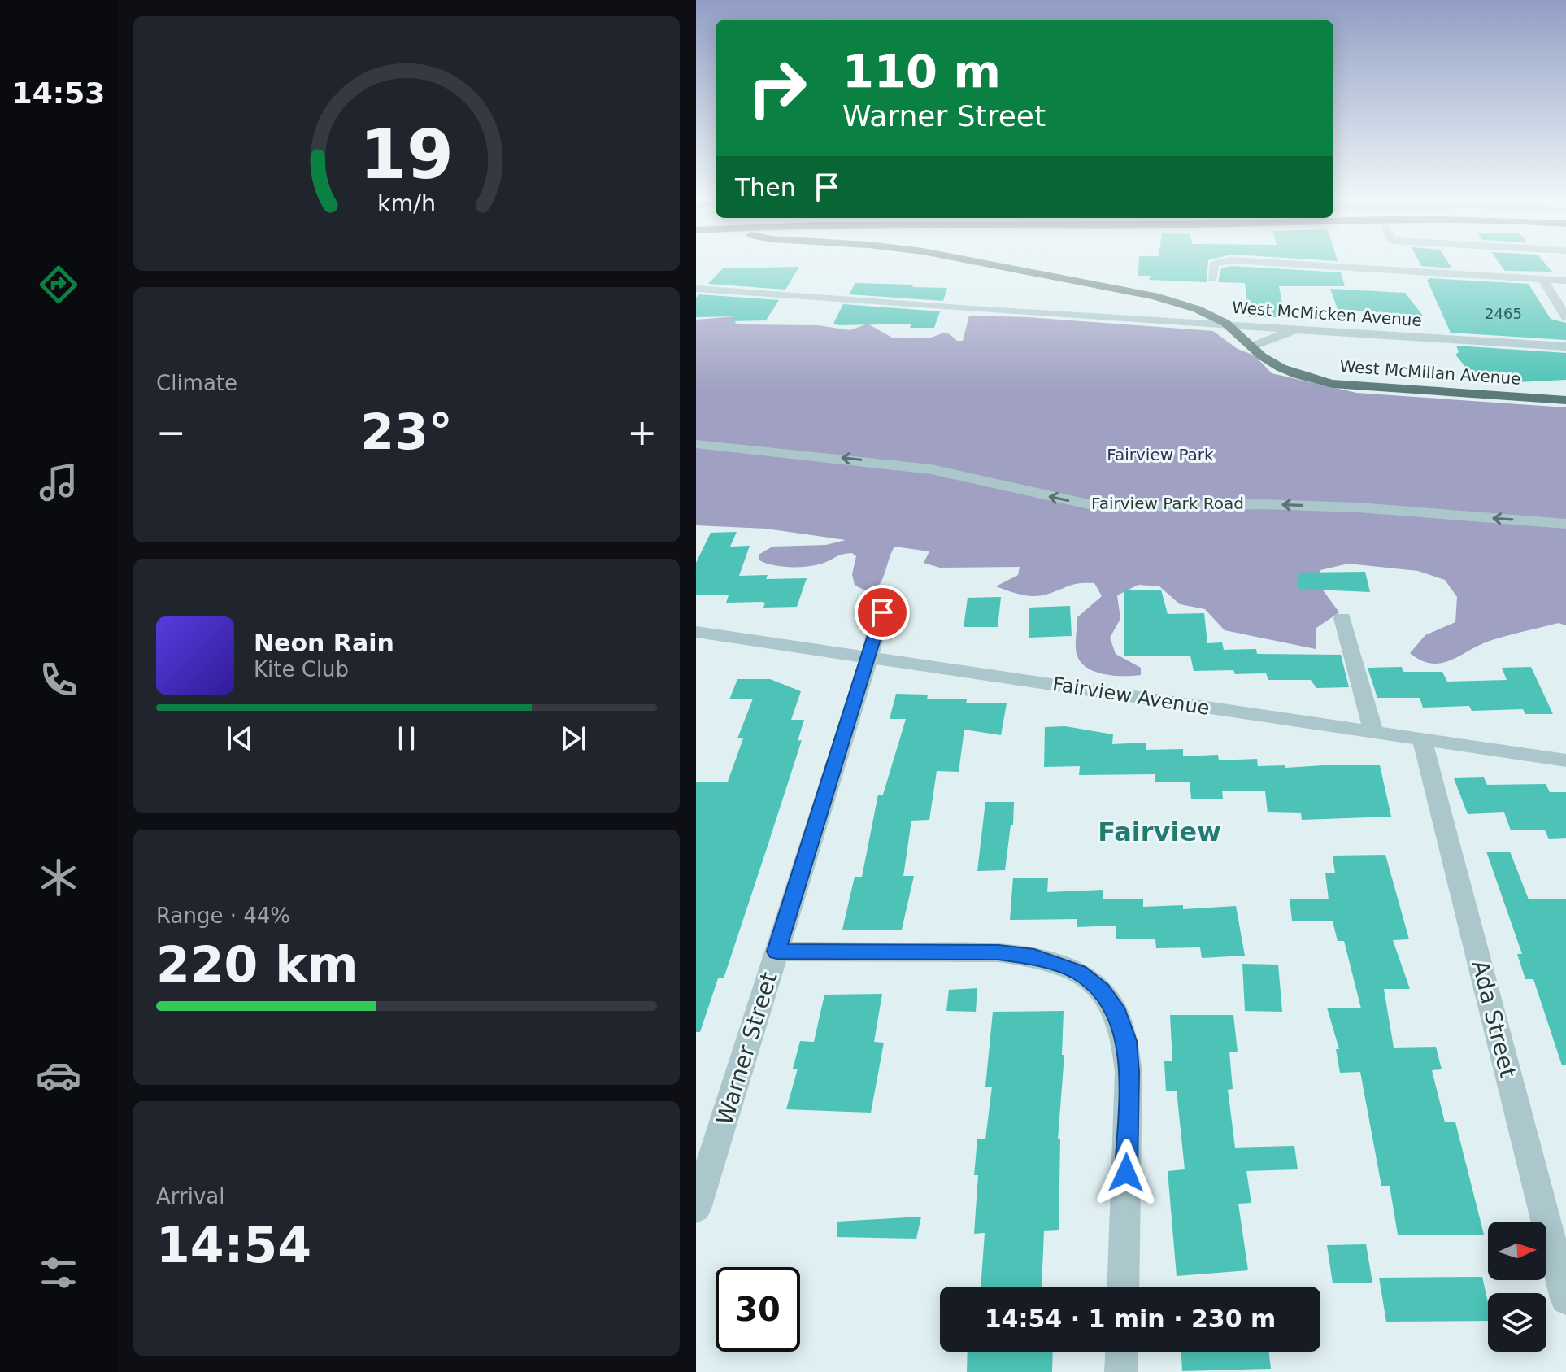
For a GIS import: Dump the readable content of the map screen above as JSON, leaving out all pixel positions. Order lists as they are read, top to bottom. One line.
{"streets":{"main road":["West McMillan Avenue"],"street":["West McMicken Avenue","Fairview Park Road","Fairview Avenue","Ada Street","Warner Street"]},"crossings":[["West McMicken Avenue","West McMillan Avenue"],["Fairview Avenue","Ada Street"],["Fairview Avenue","Warner Street"]],"one_way":["Fairview Park Road"],"districts":["Fairview"],"parks":["Fairview Park"],"house_numbers":["2465"],"north":"right","page":{"tabs":"14:53","turn":["110 m","Warner Street"],"then":"Then","tile":["Climate",["Range · 44%","220 km"],["Arrival","14:54"]],"heat":["−","23°","+"],"song":["Neon Rain","Kite Club"],"limit":"30","trip":"14:54 · 1 min · 230 m","gauge":["19","km/h"]}}
